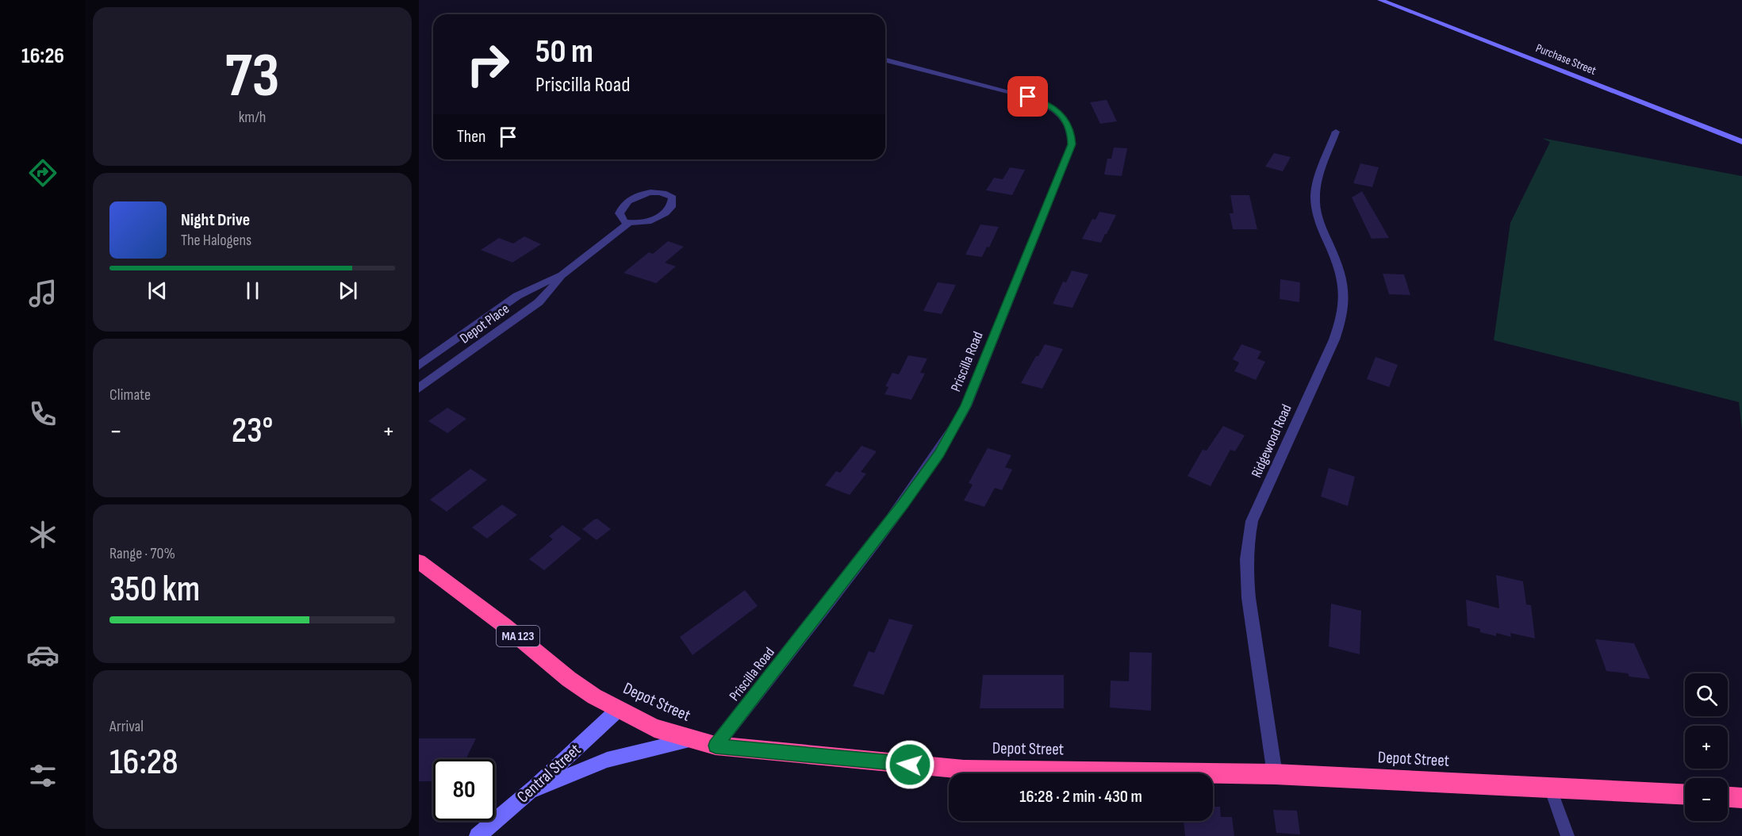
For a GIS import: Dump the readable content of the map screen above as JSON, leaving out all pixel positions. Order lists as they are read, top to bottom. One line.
{"streets":{"highway":["MA 123","Depot Street"],"street":["Purchase Street","Depot Place","Priscilla Road","Ridgewood Road","Central Street"]},"crossings":[["Priscilla Road","Depot Street"],["Ridgewood Road","Depot Street"],["Depot Street","Central Street"]],"page":{"tabs":"16:26","tile":[["73","km/h"],"Climate",["Range · 70%","350 km"],["Arrival","16:28"]],"turn":["50 m","Priscilla Road"],"then":"Then","song":["Night Drive","The Halogens"],"heat":["−","23°","+"],"map_buttons":["+","−"],"limit":"80","trip":"16:28 · 2 min · 430 m"}}
